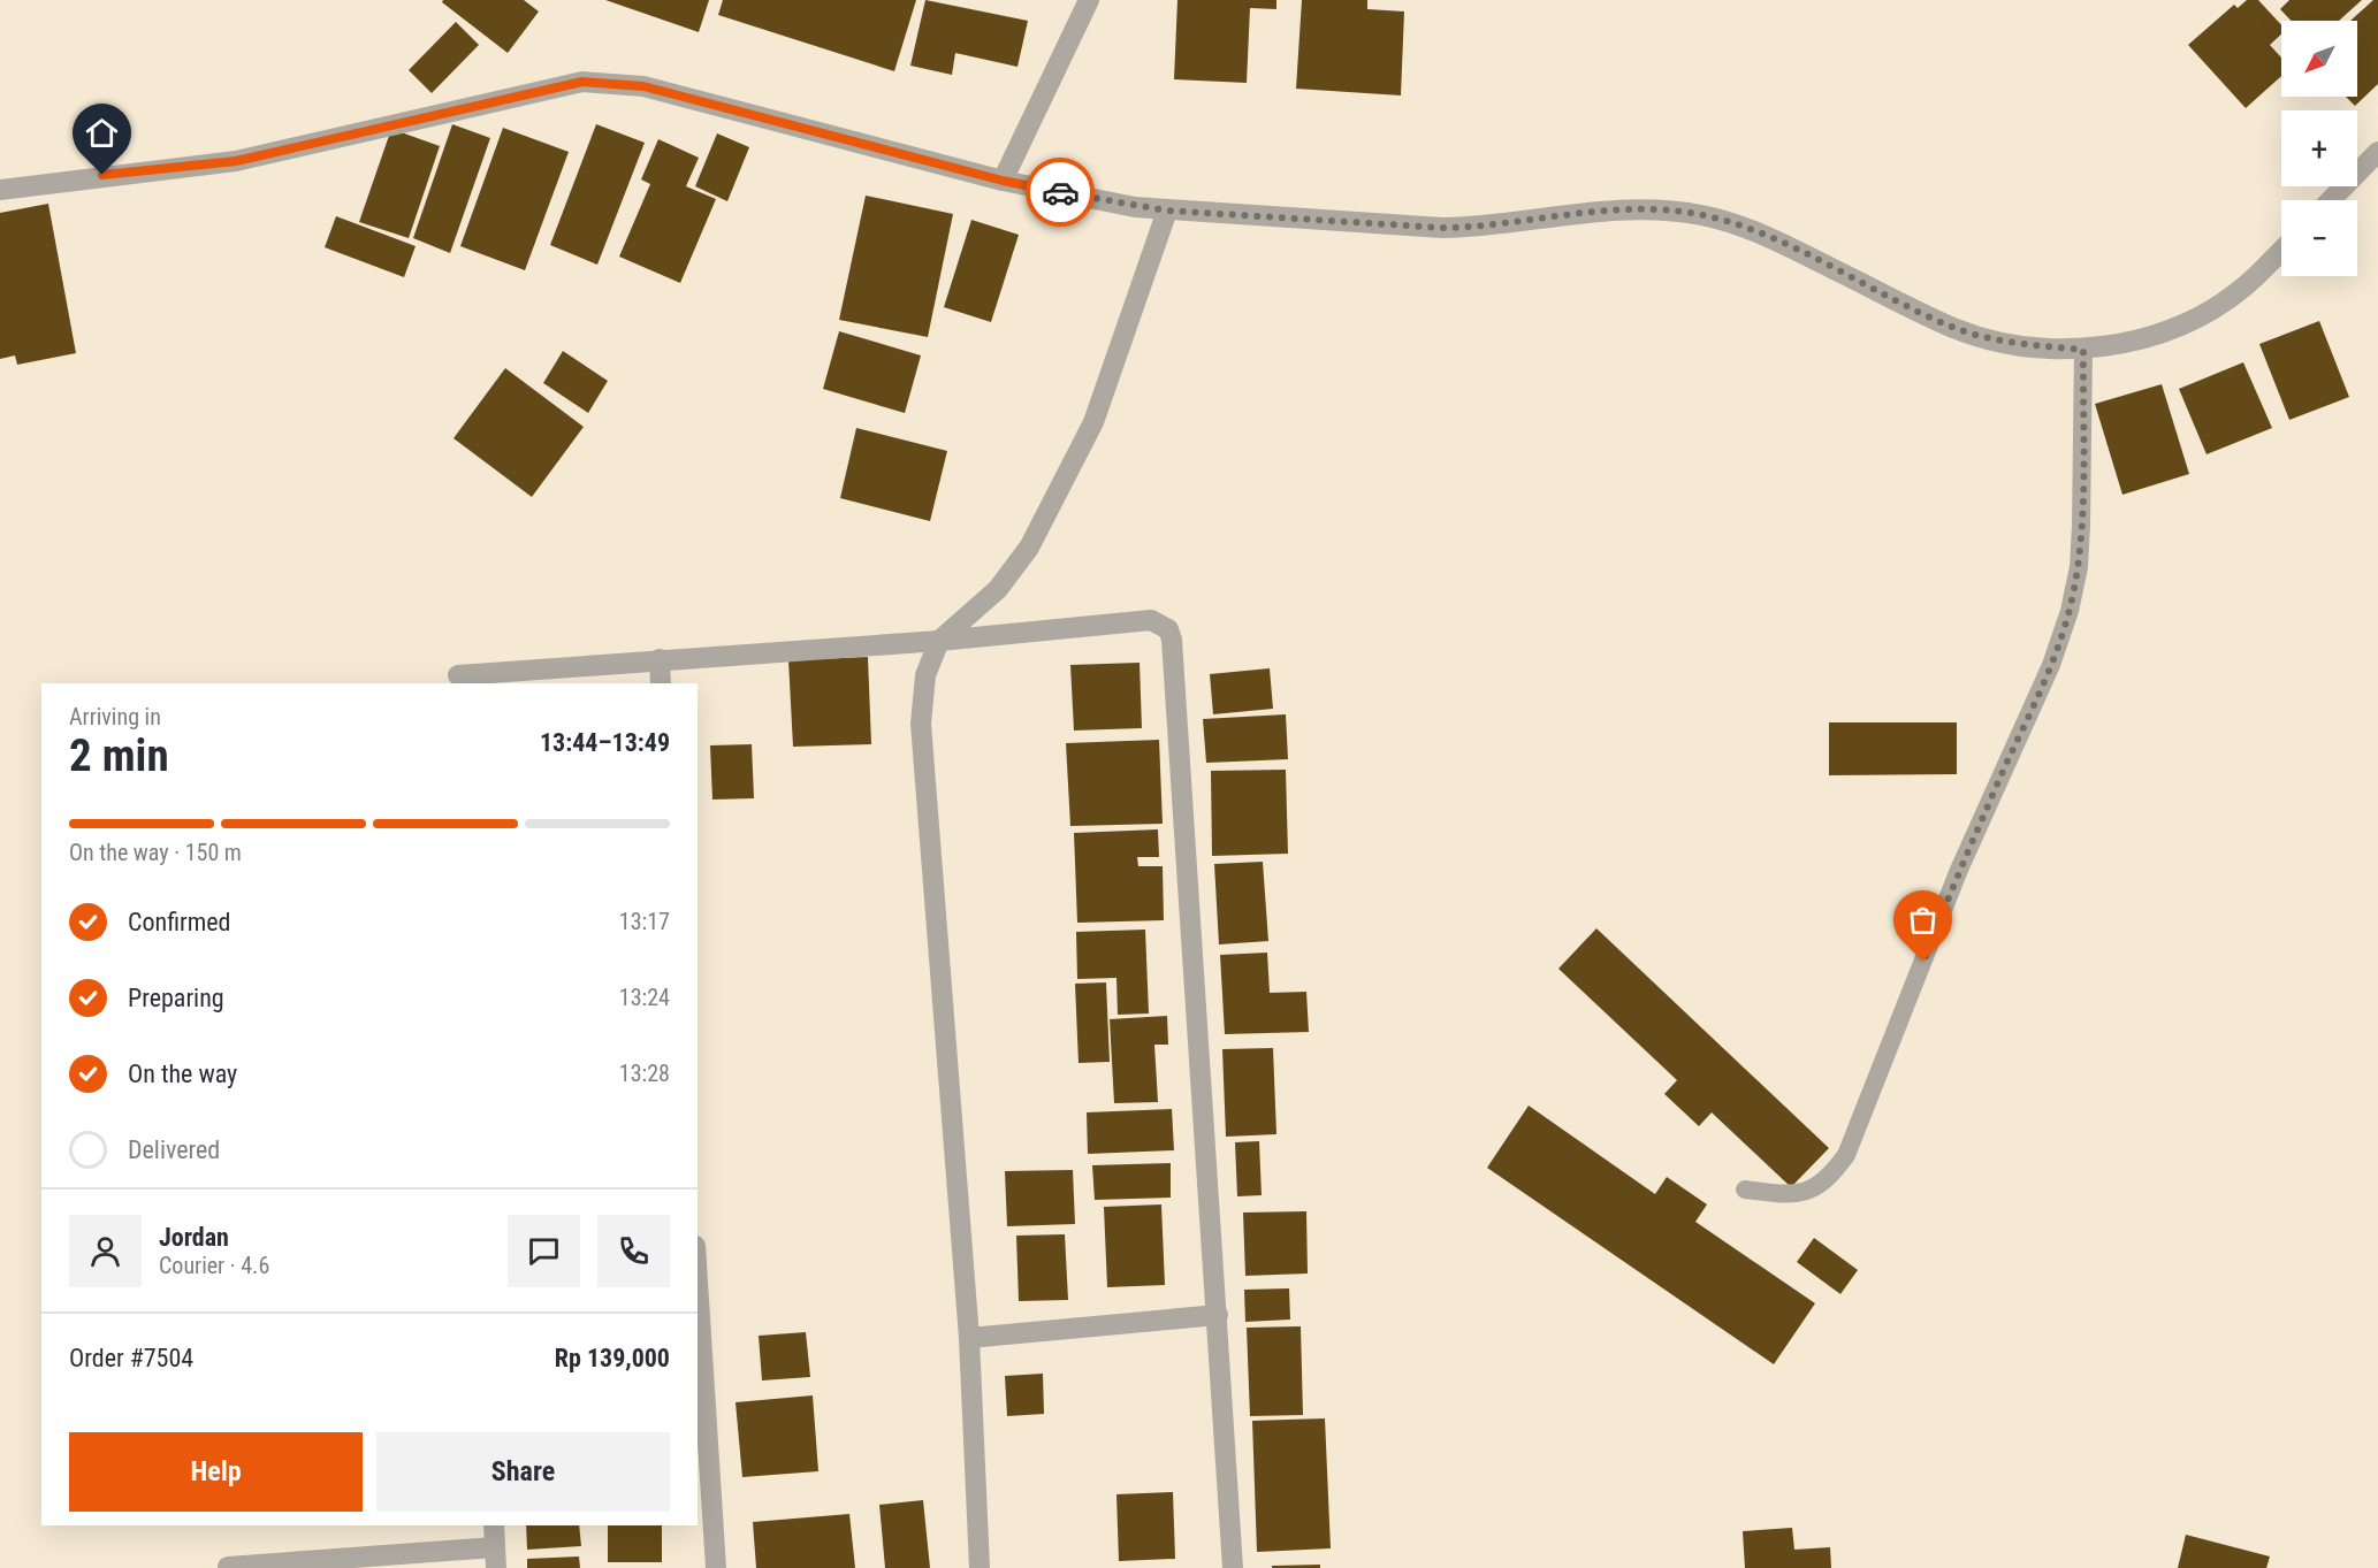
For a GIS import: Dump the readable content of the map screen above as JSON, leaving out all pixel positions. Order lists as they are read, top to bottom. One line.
{"north":"bottom left","page":{"map_buttons":["+","−"],"heading":["2 min","Arriving in","13:44–13:49"],"panel":["Jordan","Courier · 4.6","Order #7504","Rp 139,000"],"bar":"On the way · 150 m","list":[["Confirmed","13:17"],["Preparing","13:24"],["On the way","13:28"],"Delivered"],"buttons":["Help","Share"]}}
